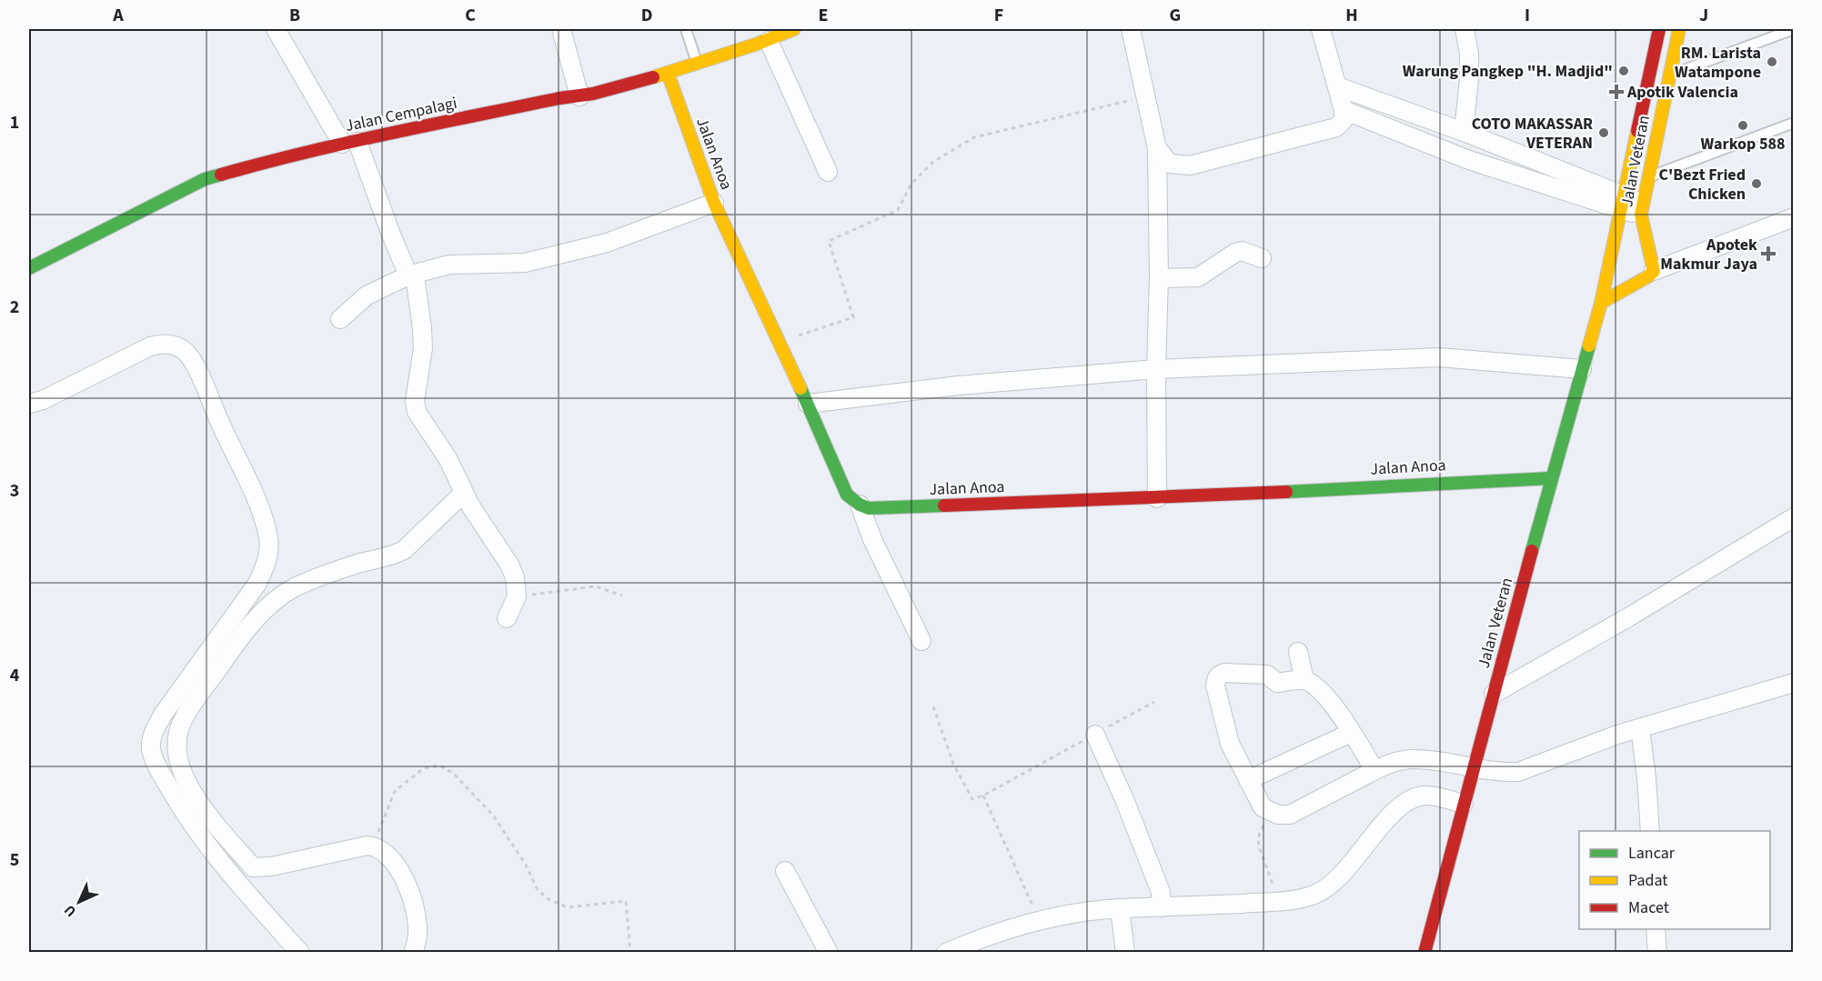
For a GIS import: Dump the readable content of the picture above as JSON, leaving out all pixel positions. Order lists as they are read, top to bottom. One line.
{"streets":{"street":["Jalan Cempalagi","Jalan Anoa","Jalan Veteran"]},"crossings":[["Jalan Cempalagi","Jalan Anoa"],["Jalan Anoa","Jalan Veteran"]],"places":{"other":["RM. Larista Watampone","Warung Pangkep \"H. Madjid\"","Warkop 588","COTO MAKASSAR VETERAN","C'Bezt Fried Chicken"],"health":["Apotik Valencia","Apotek Makmur Jaya"]},"legend":["Lancar","Padat","Macet"],"north":"bottom left","grid":{"columns":["A","B","C","D","E","F","G","H","I","J"],"rows":["1","2","3","4","5"]}}
